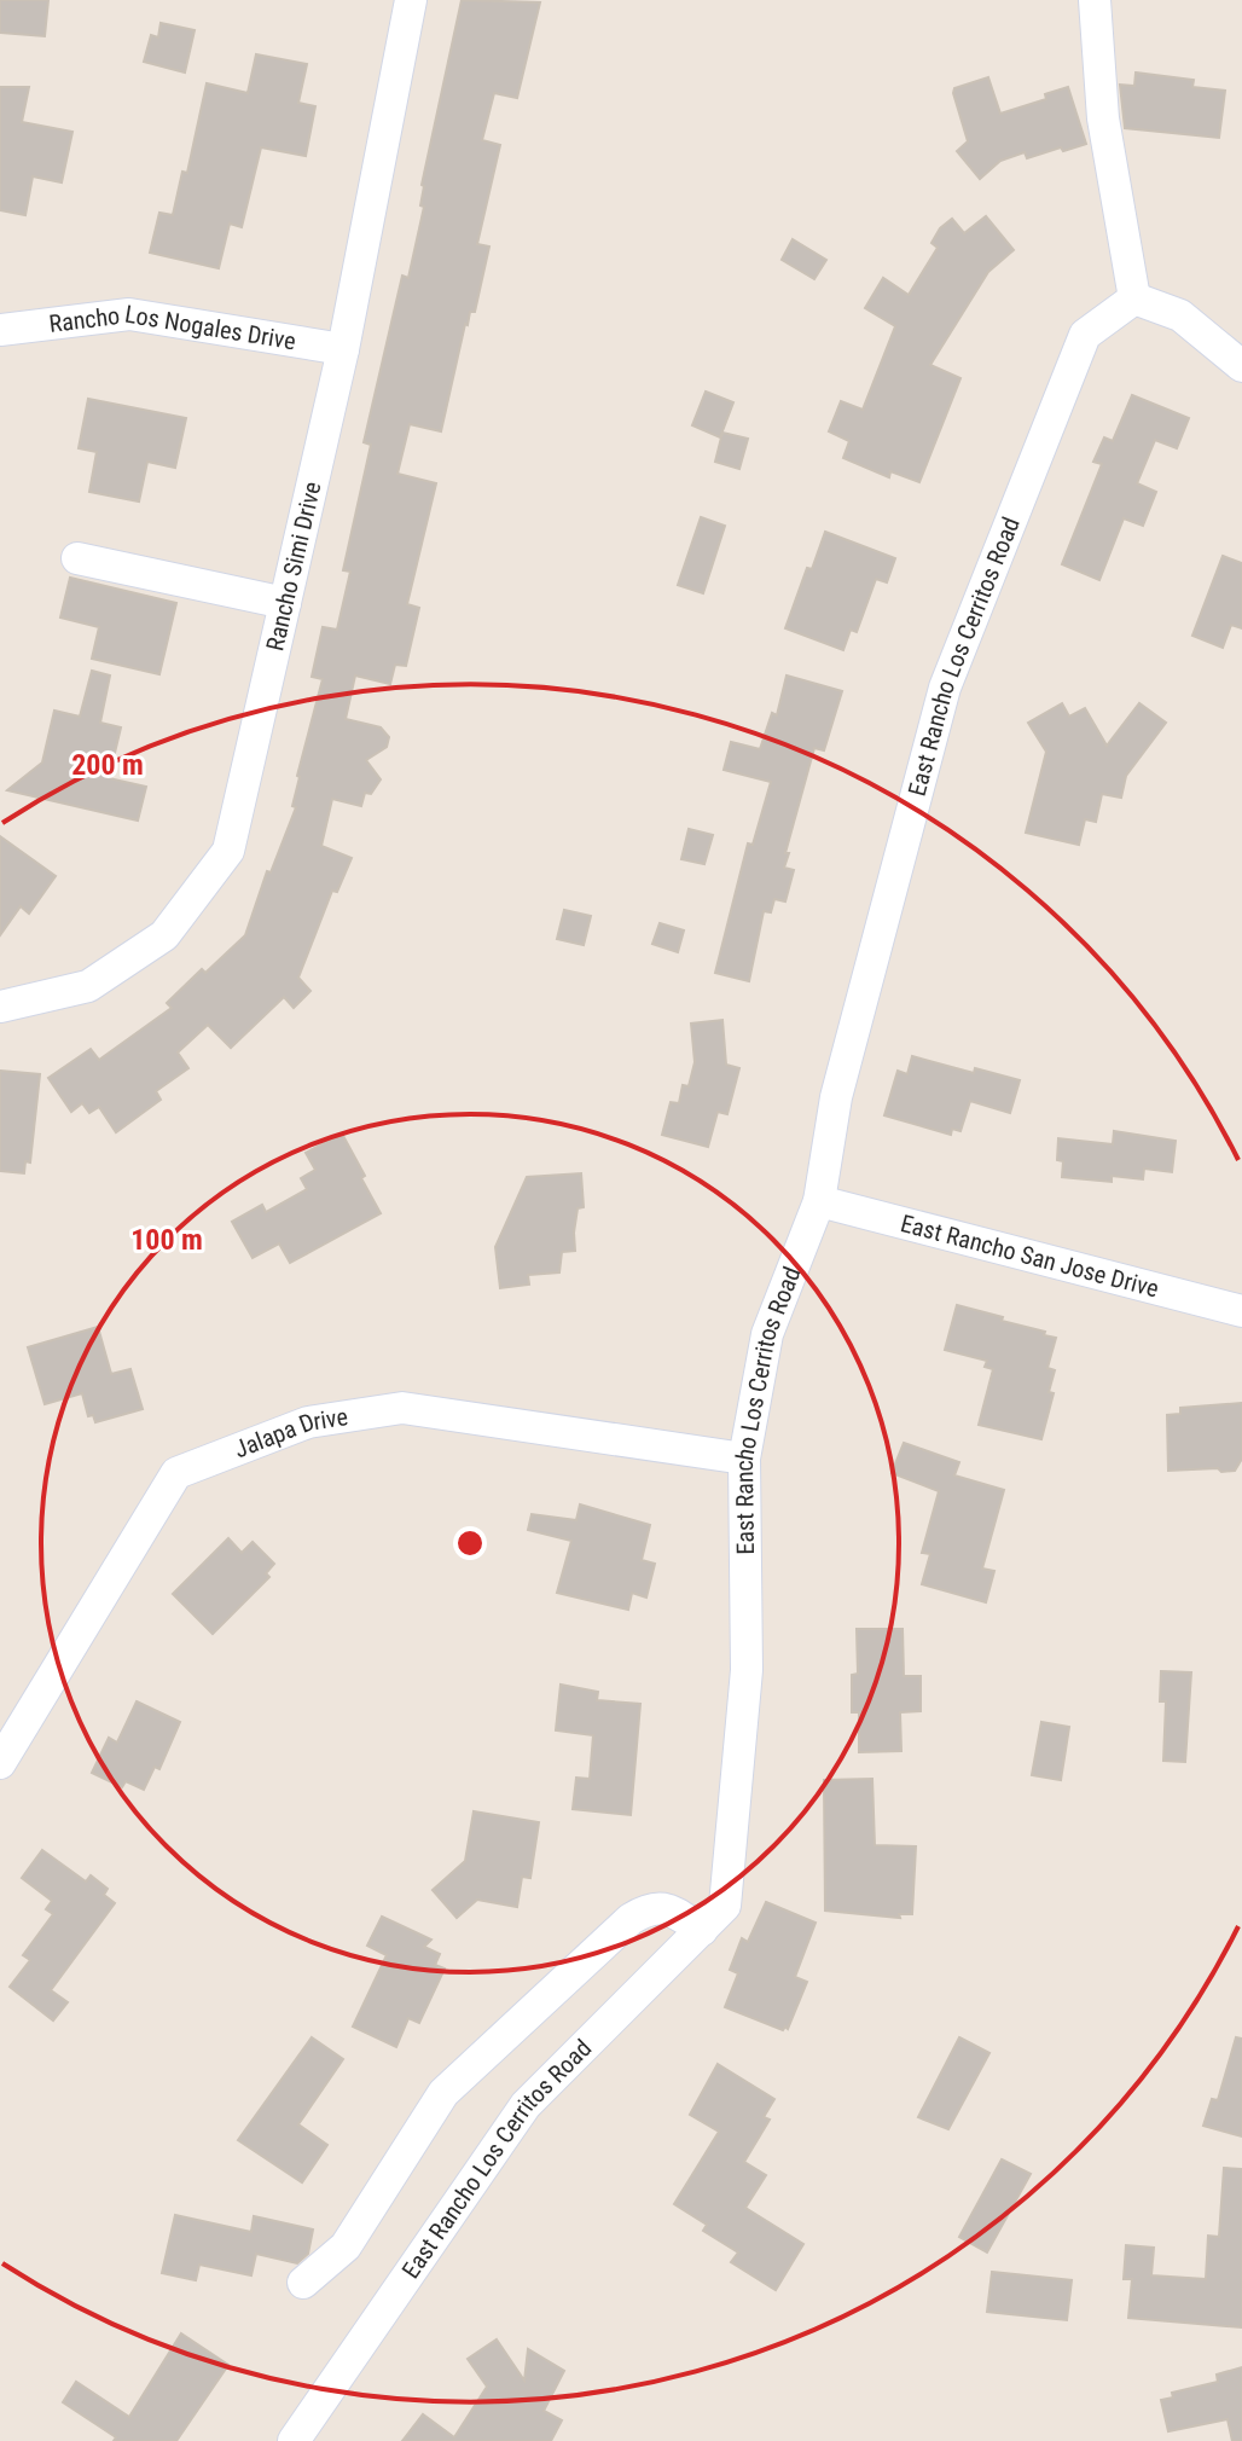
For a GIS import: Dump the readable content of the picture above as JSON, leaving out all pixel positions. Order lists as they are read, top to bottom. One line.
{"streets":{"street":["Rancho Los Nogales Drive","Rancho Simi Drive","East Rancho Los Cerritos Road","East Rancho San Jose Drive","Jalapa Drive"]},"crossings":[["Rancho Los Nogales Drive","Rancho Simi Drive"],["East Rancho Los Cerritos Road","East Rancho San Jose Drive"],["East Rancho Los Cerritos Road","Jalapa Drive"]],"rings":["200 m","100 m"]}
